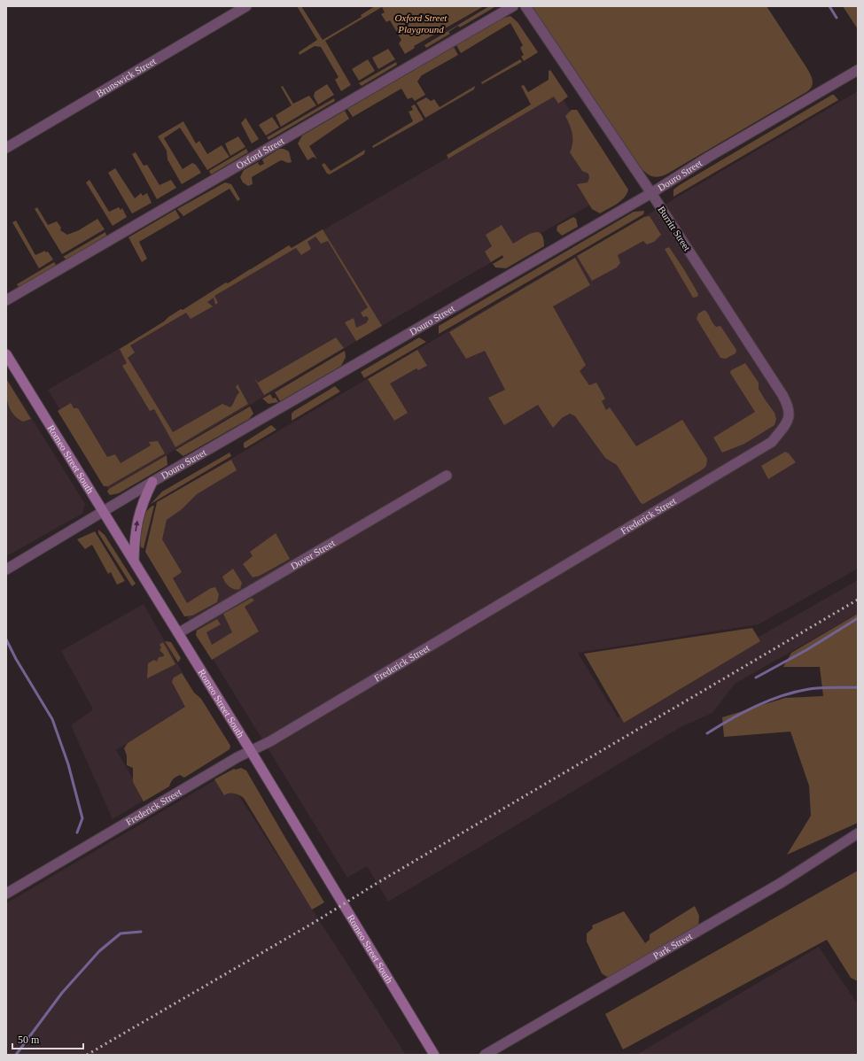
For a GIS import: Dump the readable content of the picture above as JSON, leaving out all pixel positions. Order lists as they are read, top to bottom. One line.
{"streets":{"main road":["Romeo Street South"],"street":["Brunswick Street","Oxford Street","Douro Street","Burritt Street","Frederick Street","Dover Street","Park Street"]},"crossings":[["Douro Street","Burritt Street"],["Douro Street","Romeo Street South"],["Burritt Street","Frederick Street"],["Romeo Street South","Frederick Street"],["Romeo Street South","Dover Street"]],"parks":["Oxford Street Playground"],"scale_bar":"50 m"}
